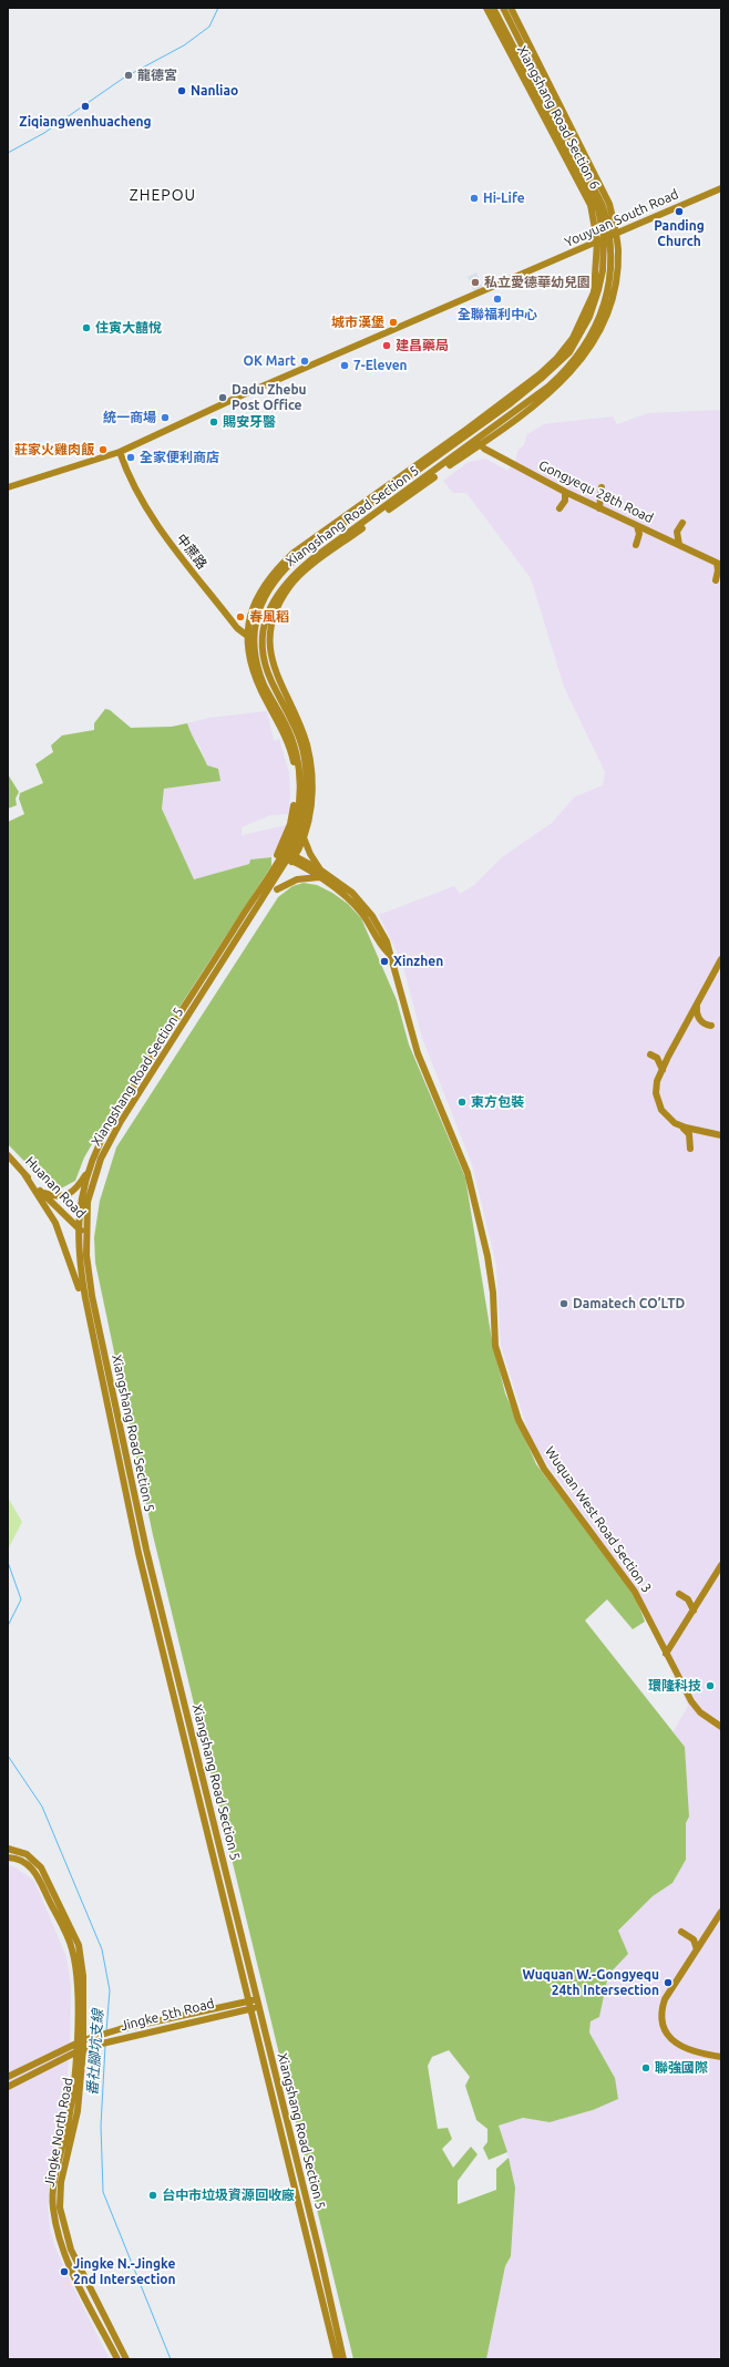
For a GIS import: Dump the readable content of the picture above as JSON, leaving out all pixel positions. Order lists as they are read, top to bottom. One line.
{"streets":{"main road":["Xiangshang Road Section 6","Youyuan South Road","Gongyequ 28th Road","Xiangshang Road Section 5","中蔗路","Huanan Road","Wuquan West Road Section 3","Jingke 5th Road","Jingke North Road"]},"crossings":[["Xiangshang Road Section 6","Youyuan South Road"],["Xiangshang Road Section 6","Xiangshang Road Section 5"],["Youyuan South Road","Xiangshang Road Section 5"],["Youyuan South Road","中蔗路"],["Gongyequ 28th Road","Xiangshang Road Section 5"],["Xiangshang Road Section 5","中蔗路"],["Xiangshang Road Section 5","Huanan Road"],["Xiangshang Road Section 5","Wuquan West Road Section 3"],["Xiangshang Road Section 5","Jingke 5th Road"],["Jingke 5th Road","Jingke North Road"]],"districts":["ZHEPOU"],"water":["番社腳坑支線"],"places":["龍德宮","Nanliao","Ziqiangwenhuacheng","Hi-Life","Panding Church","私立愛德華幼兒園","全聯福利中心","城市漢堡","住寅大囍悅","建昌藥局","OK Mart","7-Eleven","Dadu Zhebu Post Office","統一商場","賜安牙醫","莊家火雞肉飯","全家便利商店","春風稻","Xinzhen","東方包裝","Damatech CO’LTD","環隆科技","Wuquan W.-Gongyequ 24th Intersection","聯強國際","台中市垃圾資源回收廠","Jingke N.-Jingke 2nd Intersection"]}
